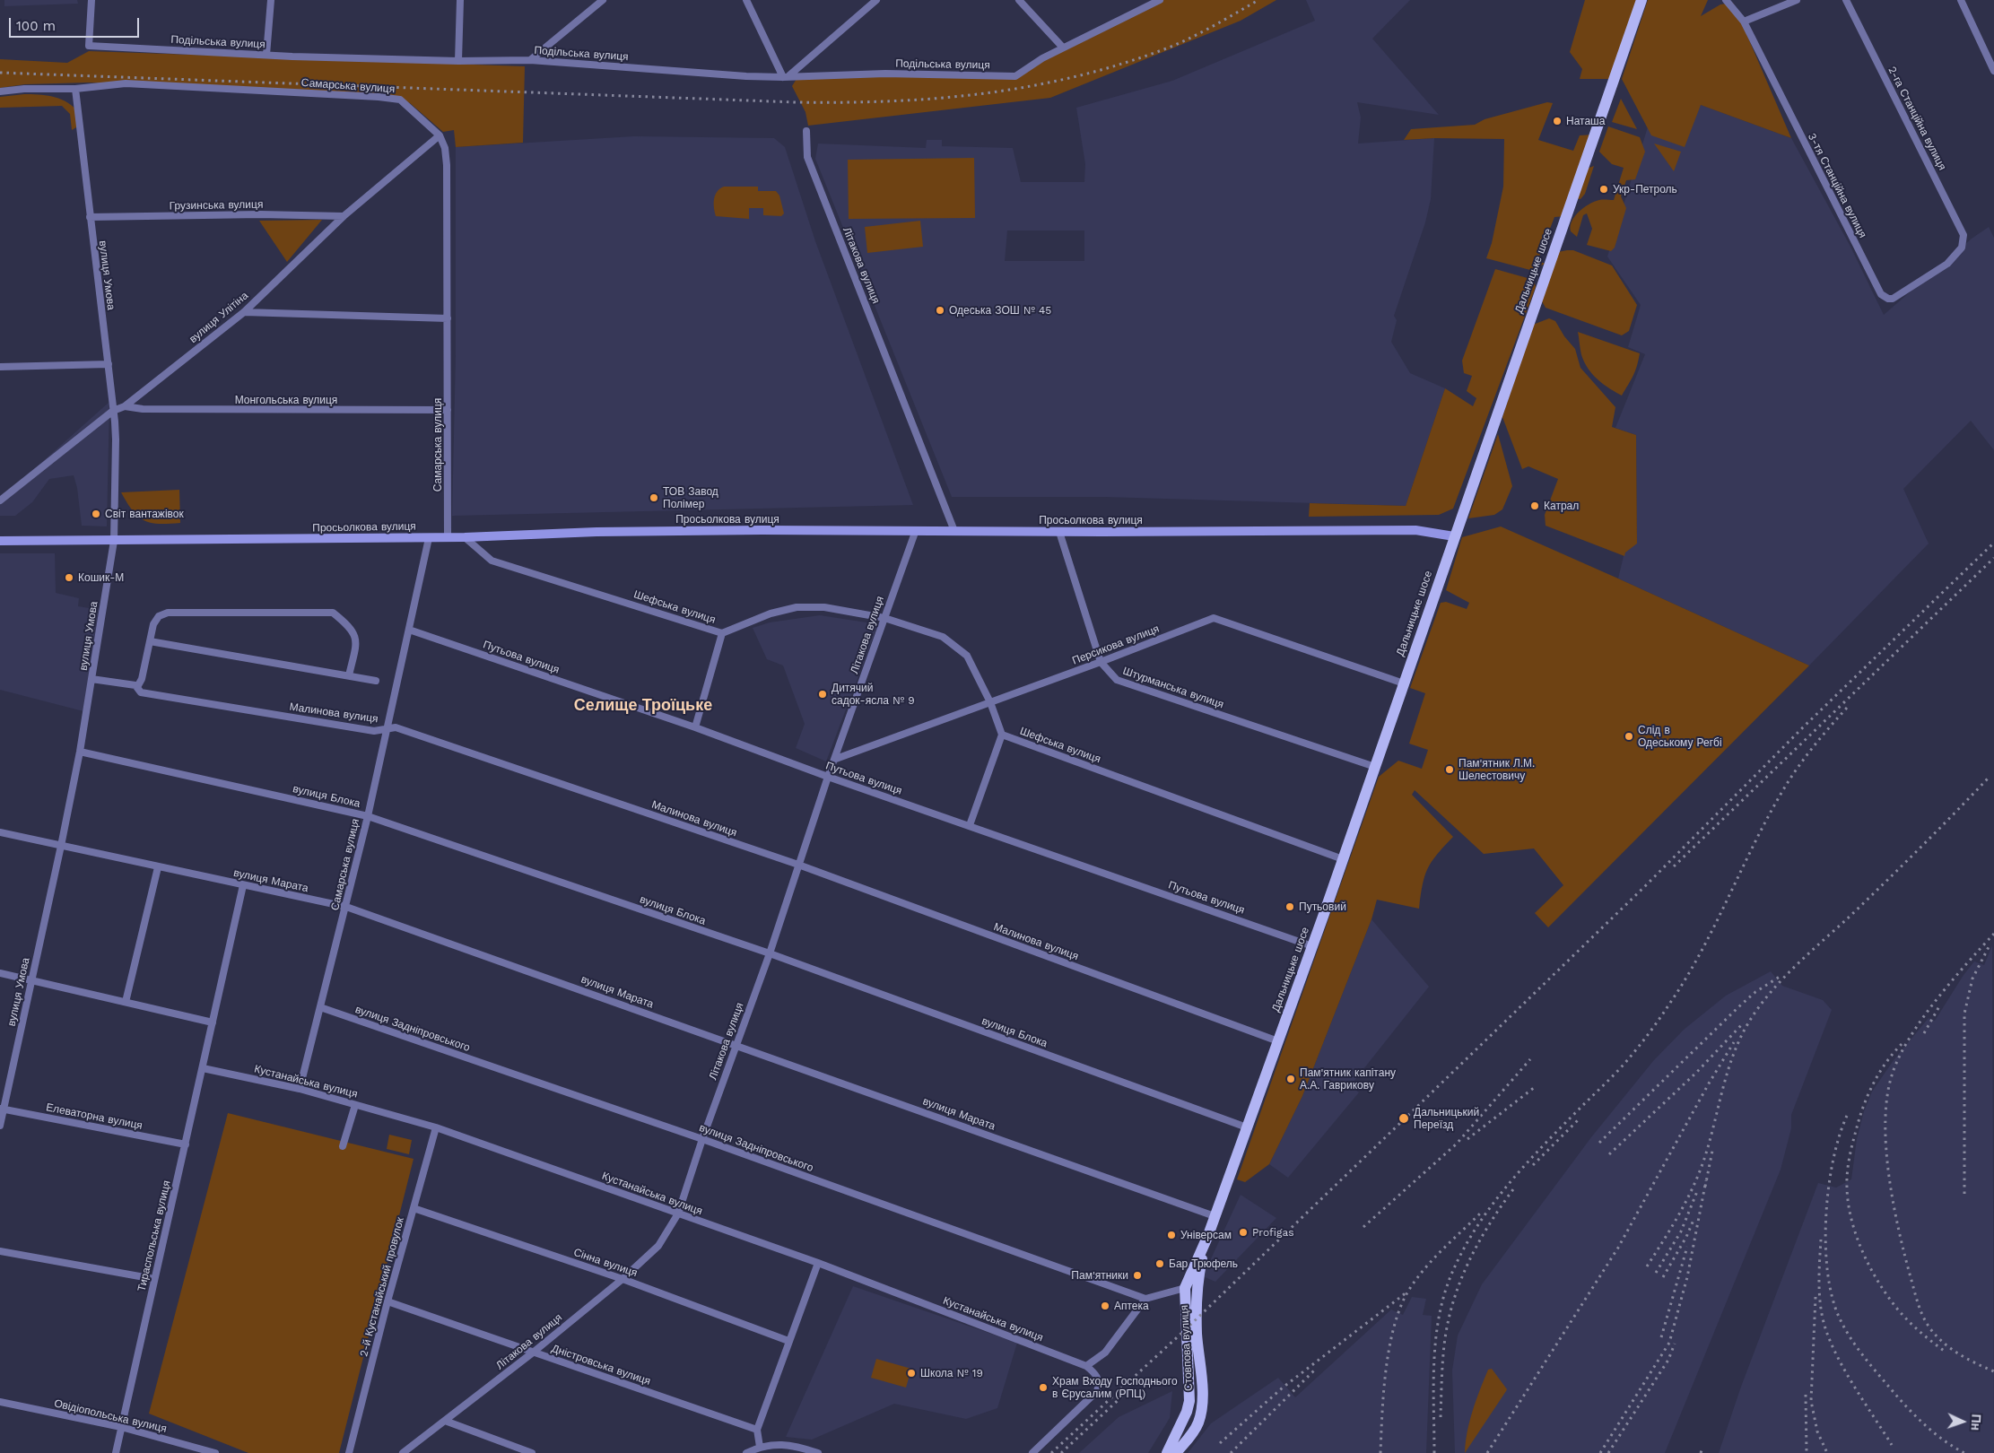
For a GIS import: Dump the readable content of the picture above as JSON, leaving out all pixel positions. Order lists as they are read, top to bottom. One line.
{"streets":{"main road":["Дальницьке шосе","Стовпова вулиця"],"street":["Подільська вулиця","Самарська вулиця","2-га Станційна вулиця","3-тя Станційна вулиця","Грузинська вулиця","Літакова вулиця","вулиця Умова","вулиця Улітіна","Монгольська вулиця","Просьолкова вулиця","Шефська вулиця","Персикова вулиця","Путьова вулиця","Штурманська вулиця","Малинова вулиця","вулиця Блока","вулиця Марата","вулиця Задніпровського","Кустанайська вулиця","Елеваторна вулиця","Тираспольська вулиця","Сінна вулиця","2-й Кустанайський провулок","Дністровська вулиця","Овідіопольська вулиця"]},"crossings":[["Самарська вулиця","вулиця Умова"],["Самарська вулиця","вулиця Улітіна"],["Самарська вулиця","Монгольська вулиця"],["Самарська вулиця","Просьолкова вулиця"],["Самарська вулиця","Путьова вулиця"],["Самарська вулиця","Малинова вулиця"],["Самарська вулиця","вулиця Блока"],["Самарська вулиця","вулиця Марата"],["Самарська вулиця","вулиця Задніпровського"],["Самарська вулиця","Кустанайська вулиця"],["2-га Станційна вулиця","3-тя Станційна вулиця"],["Грузинська вулиця","вулиця Умова"],["Грузинська вулиця","вулиця Улітіна"],["Літакова вулиця","Просьолкова вулиця"],["Літакова вулиця","Шефська вулиця"],["Літакова вулиця","Персикова вулиця"],["Літакова вулиця","Путьова вулиця"],["Літакова вулиця","Малинова вулиця"],["Літакова вулиця","вулиця Блока"],["Літакова вулиця","вулиця Марата"],["Літакова вулиця","вулиця Задніпровського"],["Літакова вулиця","Кустанайська вулиця"],["Літакова вулиця","Сінна вулиця"],["Літакова вулиця","Дністровська вулиця"],["Дальницьке шосе","Просьолкова вулиця"],["Дальницьке шосе","Шефська вулиця"],["Дальницьке шосе","Персикова вулиця"],["Дальницьке шосе","Путьова вулиця"],["Дальницьке шосе","Штурманська вулиця"],["Дальницьке шосе","Малинова вулиця"],["Дальницьке шосе","вулиця Блока"],["Дальницьке шосе","вулиця Марата"],["Дальницьке шосе","Стовпова вулиця"],["вулиця Умова","вулиця Улітіна"],["вулиця Умова","Просьолкова вулиця"],["вулиця Умова","Малинова вулиця"],["вулиця Умова","вулиця Блока"],["вулиця Умова","вулиця Марата"],["вулиця Умова","Елеваторна вулиця"],["вулиця Улітіна","Монгольська вулиця"],["Просьолкова вулиця","Шефська вулиця"],["Просьолкова вулиця","Штурманська вулиця"],["Шефська вулиця","Персикова вулиця"],["Персикова вулиця","Штурманська вулиця"],["вулиця Марата","Тираспольська вулиця"],["Кустанайська вулиця","Тираспольська вулиця"],["Кустанайська вулиця","2-й Кустанайський провулок"],["Елеваторна вулиця","Тираспольська вулиця"],["Тираспольська вулиця","Овідіопольська вулиця"],["Сінна вулиця","2-й Кустанайський провулок"],["2-й Кустанайський провулок","Дністровська вулиця"]],"districts":["Селище Троїцьке"],"places":["Наташа","Укр-Петроль","Одеська ЗОШ № 45","ТОВ Завод Полімер","Катрал","Світ вантажівок","Кошик-М","Дитячий садок-ясла № 9","Слід в Одеському Регбі","Пам'ятник Л.М. Шелестовичу","Путьовий","Пам'ятник капітану А.А. Гаврикову","Дальницький Переїзд","Profigas","Універсам","Бар Трюфель","Пам'ятники","Аптека","Школа № 19","Храм Входу Господнього в Єрусалим (РПЦ)"],"scale_bar":"100 m","north":"right"}
